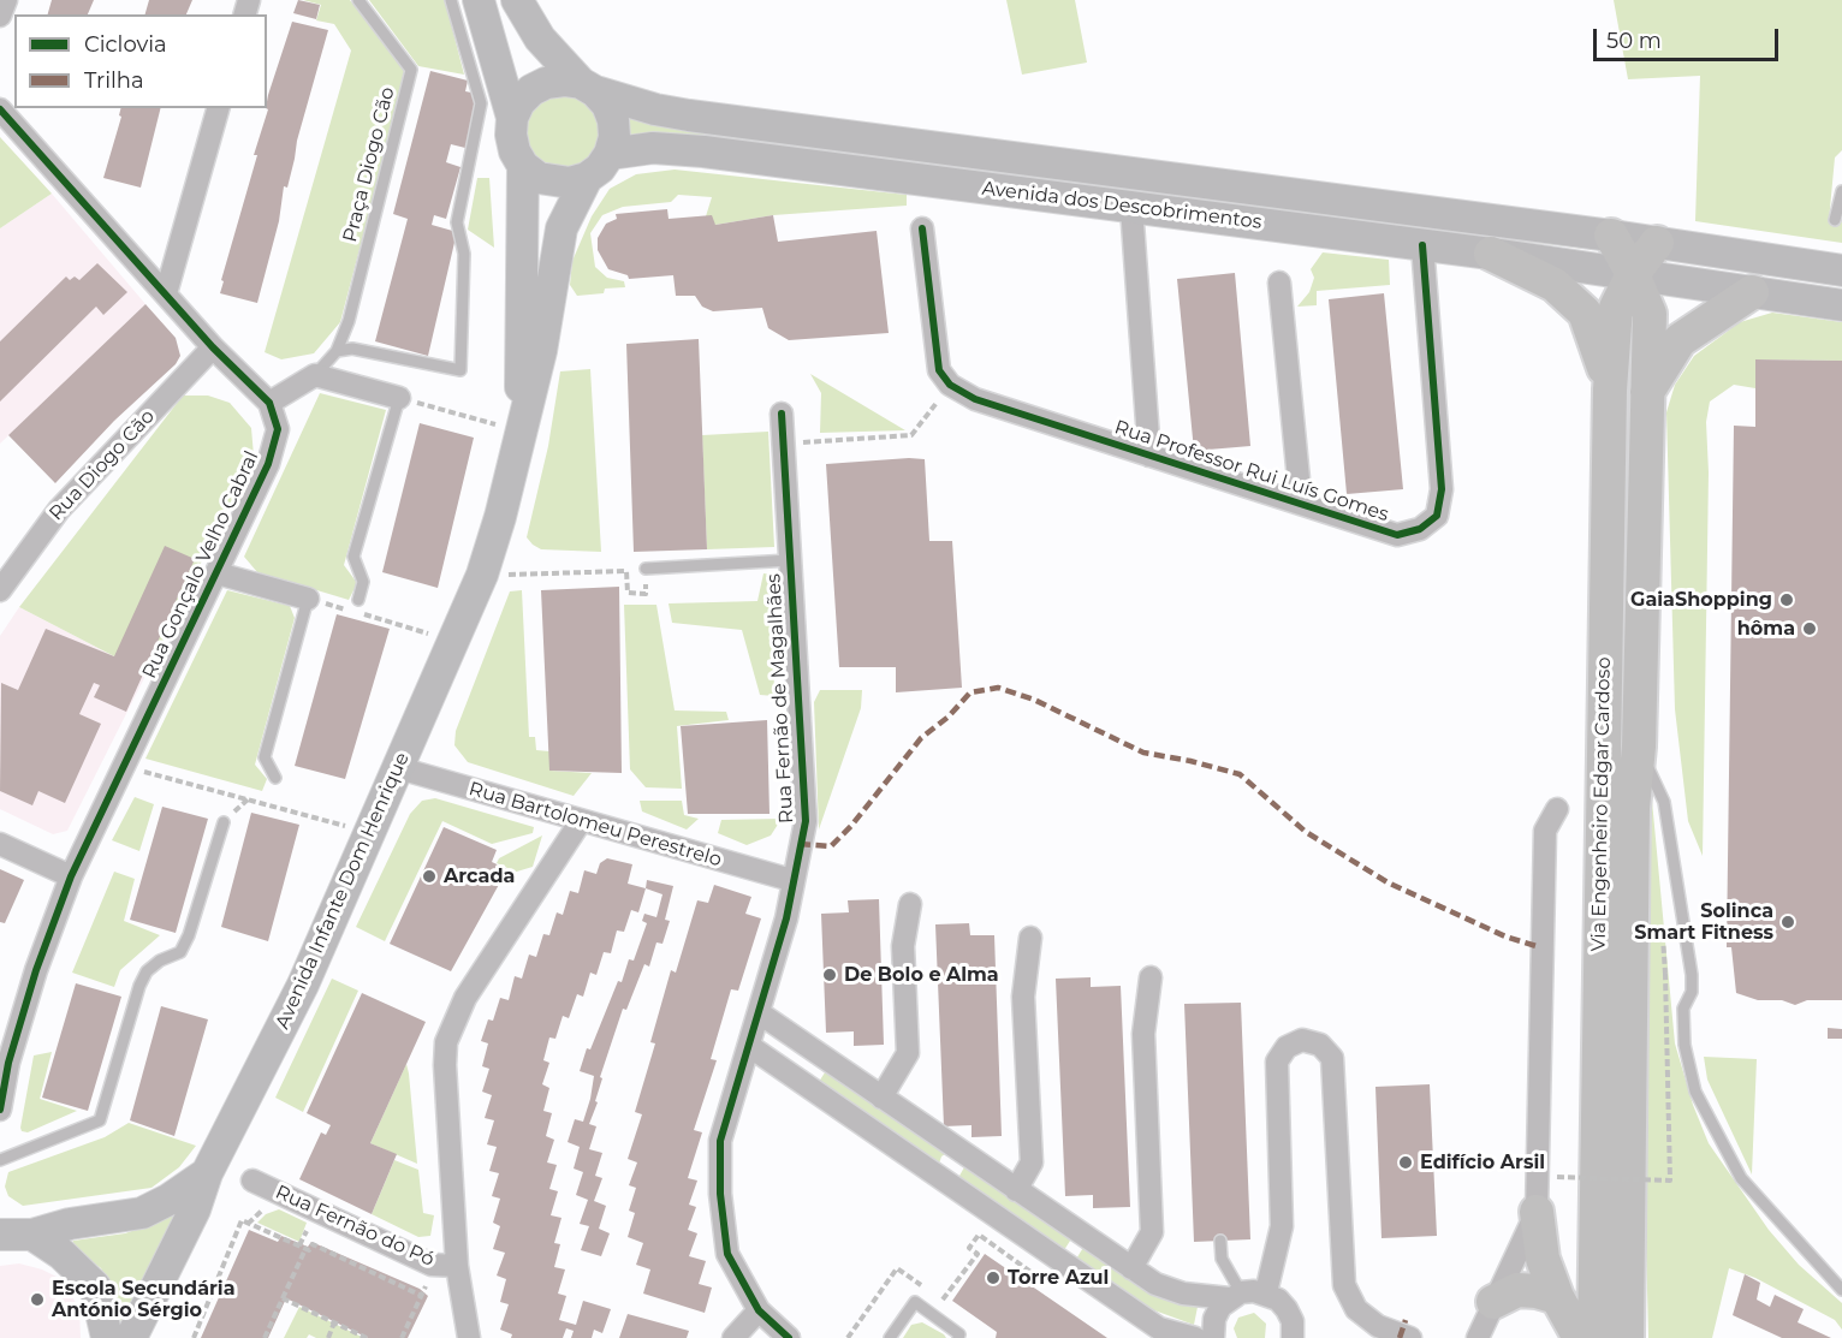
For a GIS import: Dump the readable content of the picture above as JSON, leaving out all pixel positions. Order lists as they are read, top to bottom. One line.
{"streets":{"main road":["Avenida dos Descobrimentos","Via Engenheiro Edgar Cardoso","Avenida Infante Dom Henrique"],"street":["Rua Diogo Cão","Rua Professor Rui Luís Gomes","Rua Gonçalo Velho Cabral","Rua Fernão de Magalhães","Rua Bartolomeu Perestrelo","Rua Fernão do Pó"],"lane":["Praça Diogo Cão"]},"crossings":[["Avenida dos Descobrimentos","Rua Professor Rui Luís Gomes"],["Avenida dos Descobrimentos","Via Engenheiro Edgar Cardoso"],["Avenida dos Descobrimentos","Avenida Infante Dom Henrique"],["Rua Fernão de Magalhães","Rua Bartolomeu Perestrelo"],["Rua Bartolomeu Perestrelo","Avenida Infante Dom Henrique"]],"places":["GaiaShopping","hôma","Arcada","Solinca Smart Fitness","De Bolo e Alma","Edifício Arsil","Torre Azul","Escola Secundária António Sérgio"],"legend":["Ciclovia","Trilha"],"scale_bar":"50 m"}
